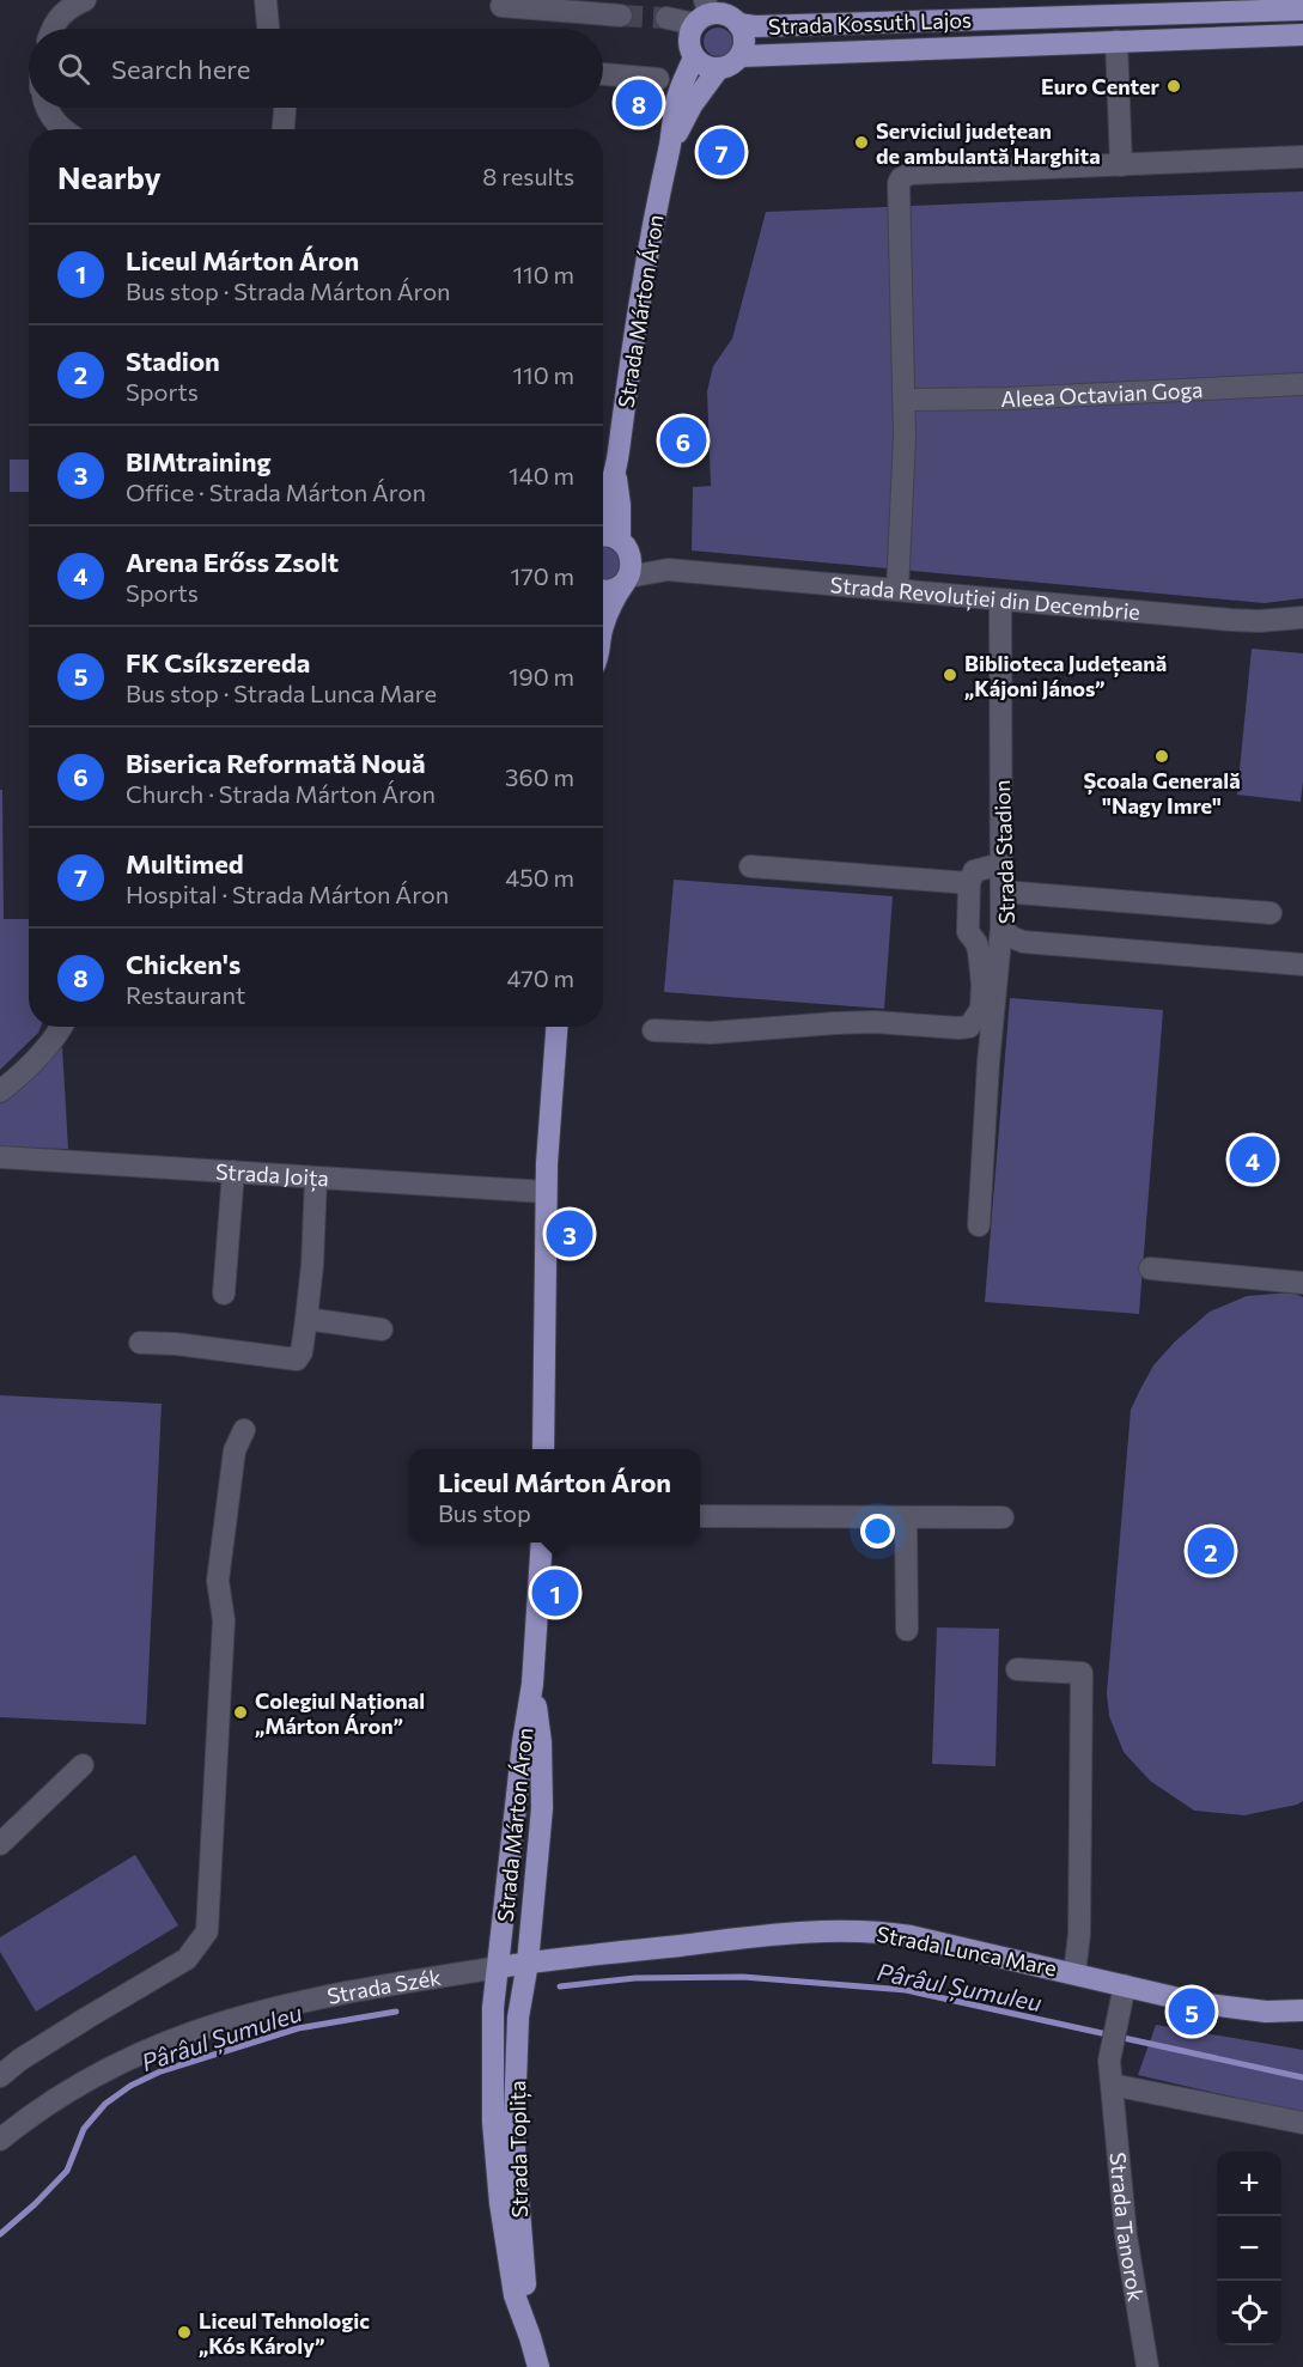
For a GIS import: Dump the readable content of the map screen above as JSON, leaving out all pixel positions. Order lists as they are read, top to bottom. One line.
{"streets":{"main road":["Strada Kossuth Lajos","Strada Márton Áron","Strada Lunca Mare","Strada Toplița"],"street":["Aleea Octavian Goga","Strada Revoluției din Decembrie","Strada Stadion","Strada Joița","Strada Szék","Strada Tanorok"]},"crossings":[["Strada Kossuth Lajos","Strada Márton Áron"],["Strada Márton Áron","Strada Revoluției din Decembrie"],["Strada Márton Áron","Strada Lunca Mare"],["Strada Márton Áron","Strada Szék"],["Strada Márton Áron","Strada Toplița"],["Strada Revoluției din Decembrie","Strada Stadion"],["Strada Lunca Mare","Strada Szék"],["Strada Lunca Mare","Strada Toplița"],["Strada Lunca Mare","Strada Tanorok"],["Strada Szék","Strada Toplița"]],"water":["Pârâul Șumuleu"],"places":["Euro Center","Serviciul județean de ambulantă Harghita","Biblioteca Județeană „Kájoni János”","Școala Generală \"Nagy Imre\"","Colegiul Național „Márton Áron”","Liceul Tehnologic „Kós Károly”"],"page":{"search":"Search here","pins":["8","7","6","4","3","2","1","5"],"heading":["Nearby","8 results"],"list":[{"mark":"1","name":"Liceul Márton Áron","note":"Bus stop · Strada Márton Áron","value":"110 m"},{"mark":"2","name":"Stadion","note":"Sports","value":"110 m"},{"mark":"3","name":"BIMtraining","note":"Office · Strada Márton Áron","value":"140 m"},{"mark":"4","name":"Arena Erőss Zsolt","note":"Sports","value":"170 m"},{"mark":"5","name":"FK Csíkszereda","note":"Bus stop · Strada Lunca Mare","value":"190 m"},{"mark":"6","name":"Biserica Reformată Nouă","note":"Church · Strada Márton Áron","value":"360 m"},{"mark":"7","name":"Multimed","note":"Hospital · Strada Márton Áron","value":"450 m"},{"mark":"8","name":"Chicken's","note":"Restaurant","value":"470 m"}],"popup":["Liceul Márton Áron","Bus stop"],"map_buttons":["+","−"]}}
